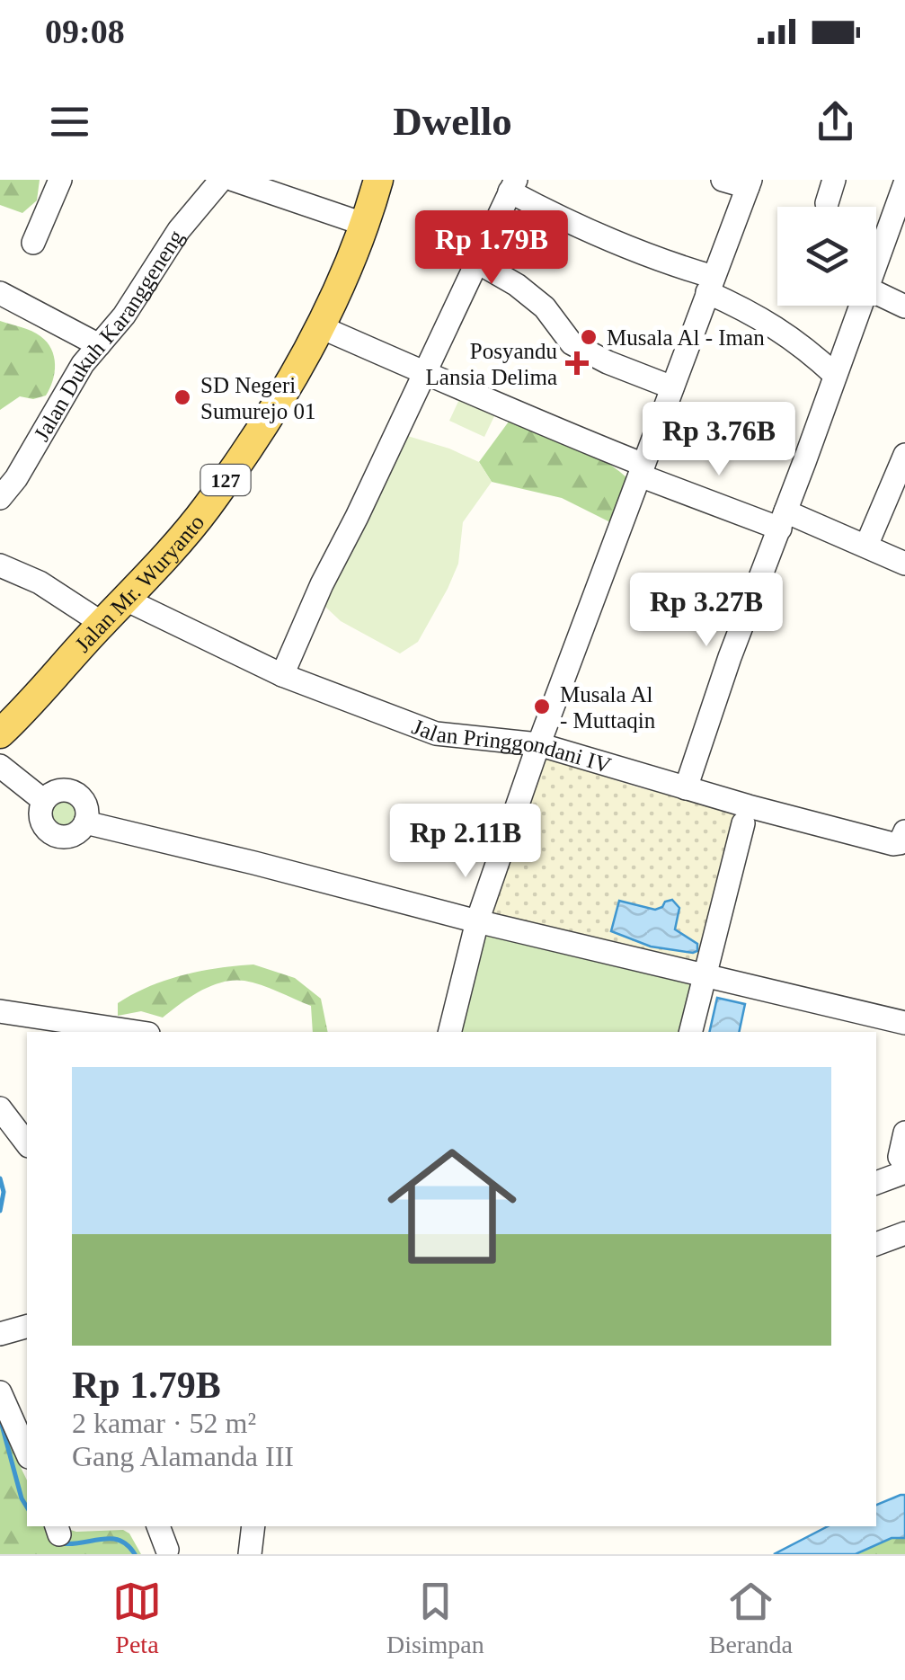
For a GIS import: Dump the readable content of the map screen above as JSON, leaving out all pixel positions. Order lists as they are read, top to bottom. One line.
{"streets":{"main road":["127","Jalan Mr. Wuryanto"],"street":["Jalan Dukuh Karanggeneng","Jalan Pringgondani IV"]},"crossings":[["Jalan Mr. Wuryanto","Jalan Pringgondani IV"]],"places":{"other":["Musala Al - Iman","SD Negeri Sumurejo 01","Musala Al - Muttaqin"],"health":["Posyandu Lansia Delima"]},"page":{"status":"09:08","header":"Dwello","price":["Rp 1.79B","Rp 3.76B","Rp 3.27B","Rp 2.11B"],"list":[{"name":"Rp 1.79B","note":"2 kamar · 52 m² · Gang Alamanda III"}],"tabs":["Peta","Disimpan","Beranda"]}}
